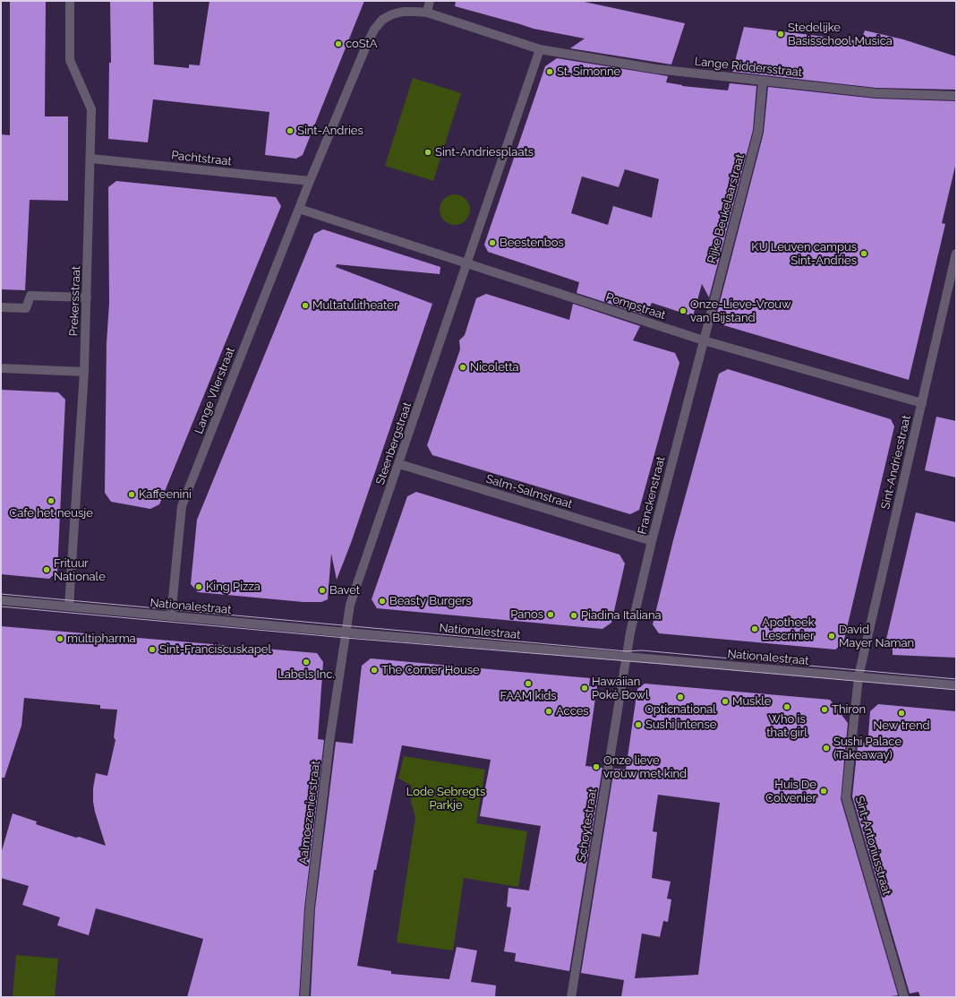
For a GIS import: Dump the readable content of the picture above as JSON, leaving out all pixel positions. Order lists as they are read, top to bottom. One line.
{"streets":{"street":["Lange Riddersstraat","Pachtstraat","Rijke Beukelaarstraat","Prekersstraat","Pompstraat","Lange Vlierstraat","Steenbergstraat","Sint-Andriesstraat","Salm-Salmstraat","Franckenstraat","Nationalestraat","Aalmoezenierstraat","Schoytestraat","Sint-Antoniusstraat"]},"crossings":[["Lange Riddersstraat","Rijke Beukelaarstraat"],["Pachtstraat","Prekersstraat"],["Pachtstraat","Lange Vlierstraat"],["Rijke Beukelaarstraat","Pompstraat"],["Rijke Beukelaarstraat","Franckenstraat"],["Prekersstraat","Nationalestraat"],["Pompstraat","Steenbergstraat"],["Pompstraat","Sint-Andriesstraat"],["Pompstraat","Franckenstraat"],["Lange Vlierstraat","Nationalestraat"],["Steenbergstraat","Salm-Salmstraat"],["Steenbergstraat","Nationalestraat"],["Steenbergstraat","Aalmoezenierstraat"],["Sint-Andriesstraat","Nationalestraat"],["Sint-Andriesstraat","Sint-Antoniusstraat"],["Salm-Salmstraat","Franckenstraat"],["Franckenstraat","Nationalestraat"],["Franckenstraat","Schoytestraat"],["Nationalestraat","Aalmoezenierstraat"],["Nationalestraat","Schoytestraat"],["Nationalestraat","Sint-Antoniusstraat"]],"parks":["Lode Sebregts Parkje"],"places":["Stedelijke Basisschool Musica","coStA","St. Simonne","Sint-Andries","Sint-Andriesplaats","Beestenbos","KU Leuven campus Sint-Andries","Multatulitheater","Onze-Lieve-Vrouw van Bijstand","Nicoletta","Kaffeenini","Cafe het neusje","Frituur Nationale","King Pizza","Bavet","Beasty Burgers","Panos","Piadina Italiana","Apotheek Lescrinier","David Mayer Naman","multipharma","Sint-Franciscuskapel","Labels Inc.","The Corner House","FAAM kids","Hawaiian Poké Bowl","Opticnational","Muskle","Who is that girl","Thiron","Acces","New trend","Sushi intense","Sushi Palace (Takeaway)","Onze lieve vrouw met kind","Huis De Colvenier"]}
